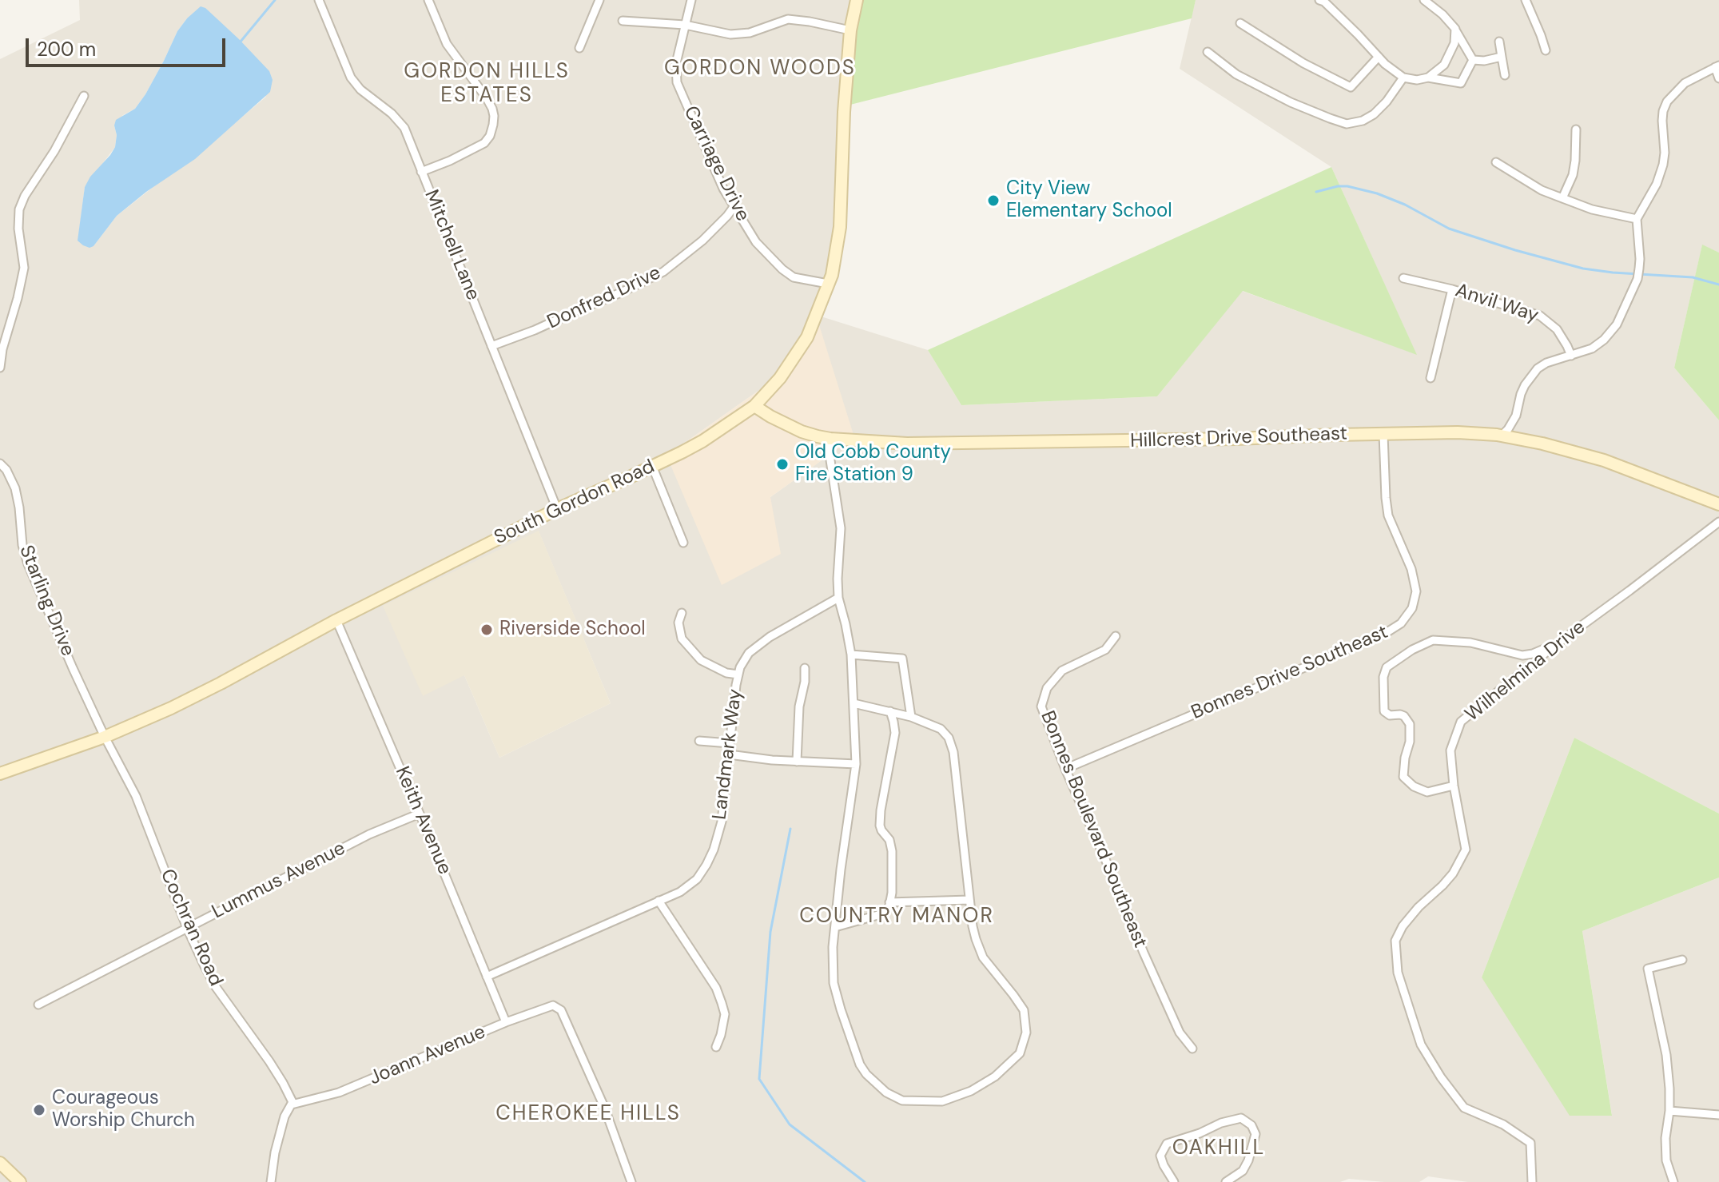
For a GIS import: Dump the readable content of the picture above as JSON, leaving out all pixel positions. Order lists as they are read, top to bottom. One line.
{"streets":{"street":["Carriage Drive","Mitchell Lane","Donfred Drive","Anvil Way","Hillcrest Drive Southeast","South Gordon Road","Starling Drive","Wilhelmina Drive","Bonnes Drive Southeast","Landmark Way","Keith Avenue","Bonnes Boulevard Southeast","Lummus Avenue","Cochran Road","Joann Avenue"]},"crossings":[["Carriage Drive","Donfred Drive"],["Carriage Drive","South Gordon Road"],["Mitchell Lane","Donfred Drive"],["Mitchell Lane","South Gordon Road"],["Hillcrest Drive Southeast","South Gordon Road"],["Hillcrest Drive Southeast","Bonnes Drive Southeast"],["South Gordon Road","Starling Drive"],["South Gordon Road","Keith Avenue"],["South Gordon Road","Cochran Road"],["Starling Drive","Cochran Road"],["Bonnes Drive Southeast","Bonnes Boulevard Southeast"],["Landmark Way","Keith Avenue"],["Keith Avenue","Lummus Avenue"],["Keith Avenue","Joann Avenue"],["Lummus Avenue","Cochran Road"],["Cochran Road","Joann Avenue"]],"districts":["GORDON WOODS","GORDON HILLS ESTATES","COUNTRY MANOR","CHEROKEE HILLS","OAKHILL"],"places":["City View Elementary School","Old Cobb County Fire Station 9","Riverside School","Courageous Worship Church"],"scale_bar":"200 m"}
